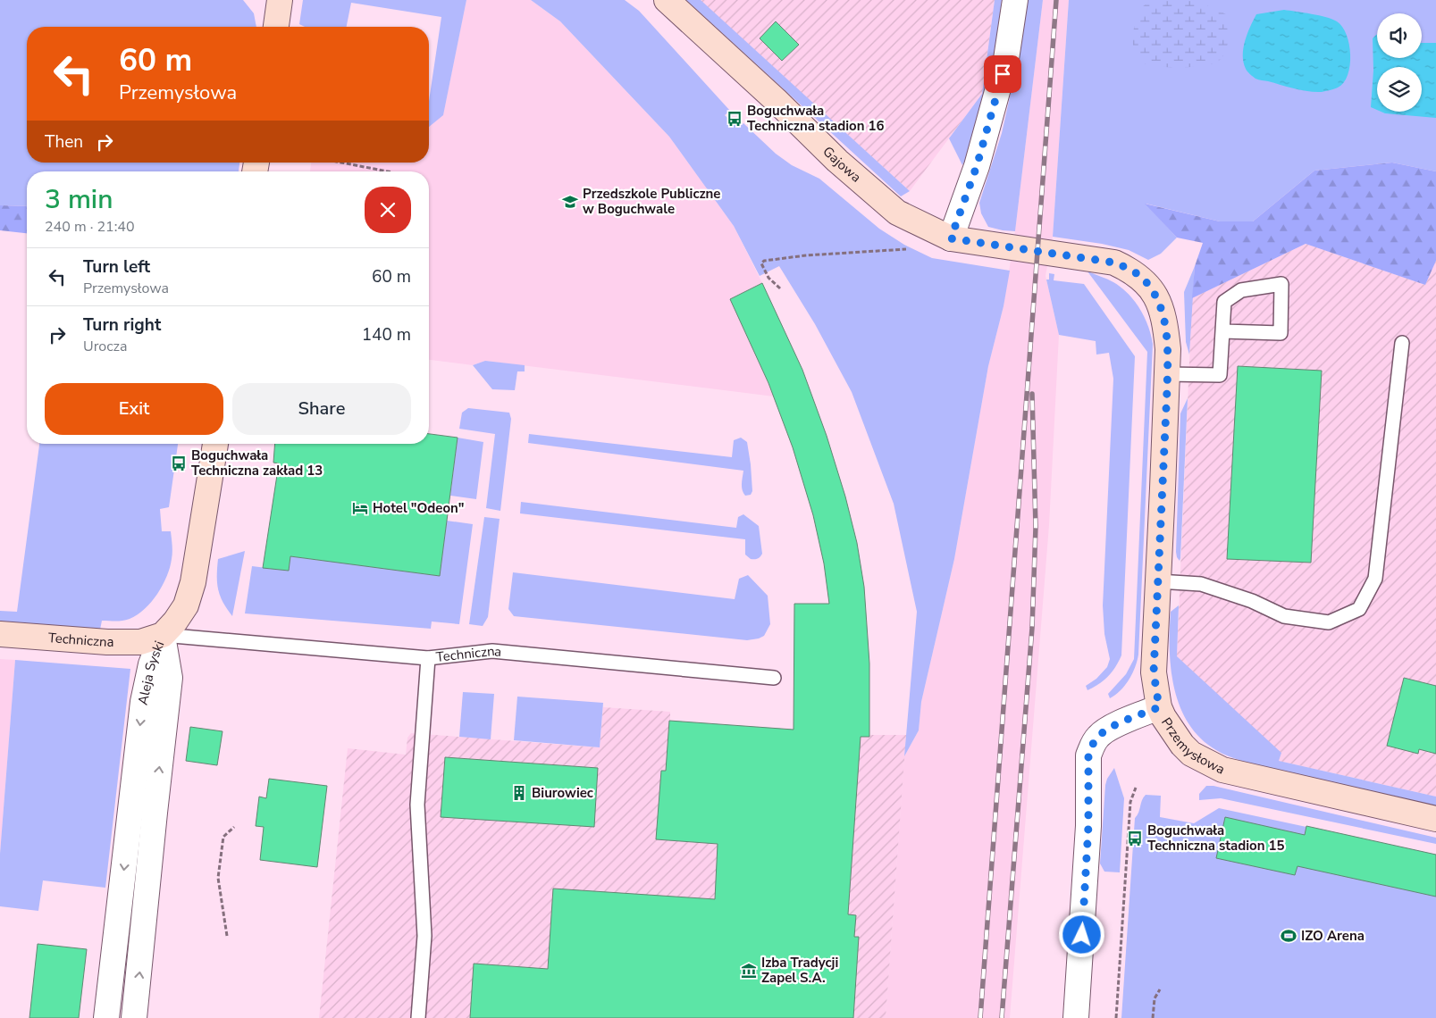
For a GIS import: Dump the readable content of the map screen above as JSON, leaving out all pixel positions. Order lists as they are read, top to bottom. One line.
{"streets":{"street":["Gajowa","Techniczna","Aleja Syski","Przemysłowa"]},"crossings":[["Gajowa","Przemysłowa"],["Techniczna","Aleja Syski"]],"places":{"bus stop":["Boguchwała Techniczna stadion 16","Boguchwała Techniczna zakład 13","Boguchwała Techniczna stadion 15"],"school or university":["Przedszkole Publiczne w Boguchwale"],"hotel":["Hotel \"Odeon\""],"building":["Biurowiec"],"sports":["IZO Arena"],"museum":["Izba Tradycji Zapel S.A."]},"page":{"turn":["60 m","Przemysłowa"],"then":"Then","heading":["3 min","240 m · 21:40"],"list":[{"name":"Turn left","note":"Przemysłowa","value":"60 m"},{"name":"Turn right","note":"Urocza","value":"140 m"}],"buttons":["Exit","Share"]}}
